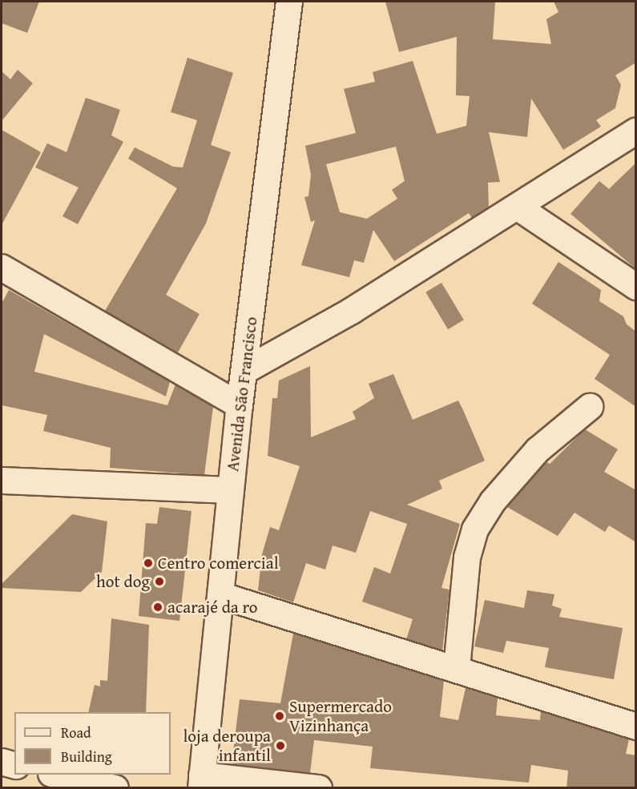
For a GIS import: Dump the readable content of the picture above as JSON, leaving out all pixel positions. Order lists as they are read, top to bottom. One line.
{"streets":{"street":["Avenida São Francisco"]},"places":["Centro comercial","hot dog","acarajé da ro","Supermercado Vizinhança","loja deroupa infantil"],"legend":["Road","Building"]}
